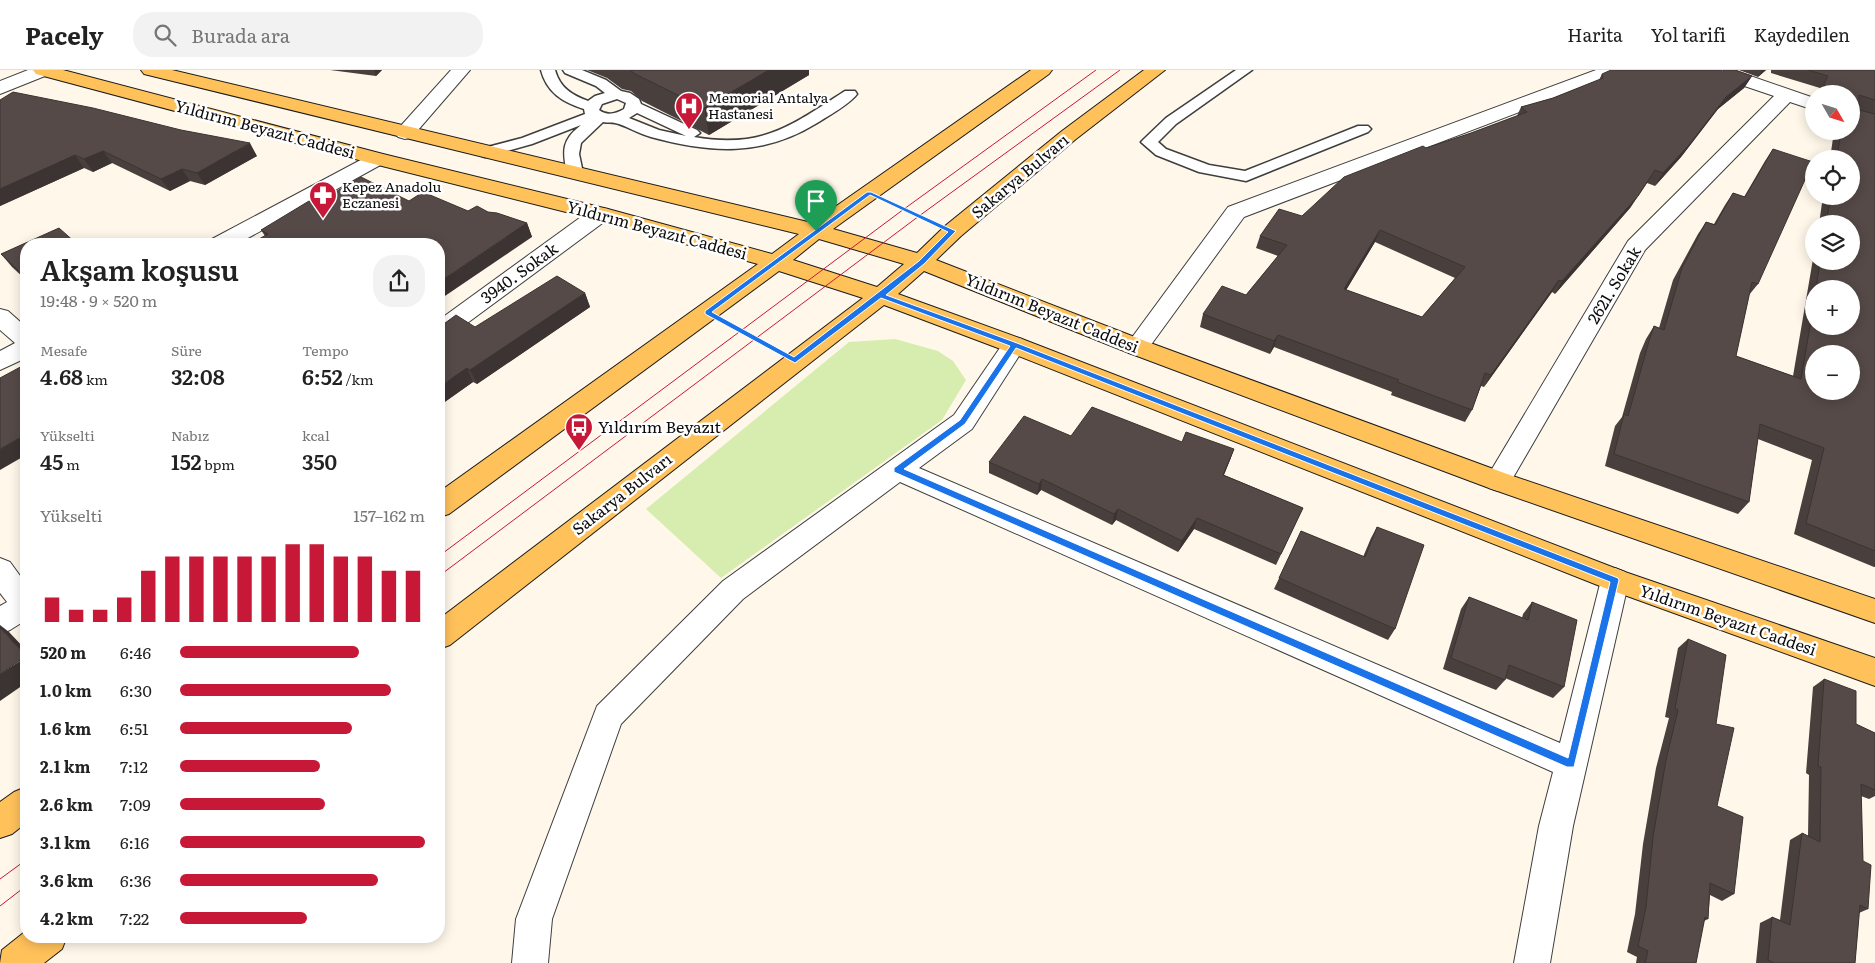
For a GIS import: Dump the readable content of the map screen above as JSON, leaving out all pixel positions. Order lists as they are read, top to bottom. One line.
{"streets":{"main road":["Yıldırım Beyazıt Caddesi","Sakarya Bulvarı"],"street":["3940. Sokak","2621. Sokak"]},"crossings":[["Yıldırım Beyazıt Caddesi","Sakarya Bulvarı"],["Yıldırım Beyazıt Caddesi","3940. Sokak"],["Yıldırım Beyazıt Caddesi","2621. Sokak"]],"places":{"hospital":["Memorial Antalya Hastanesi"],"pharmacy":["Kepez Anadolu Eczanesi"],"bus stop":["Yıldırım Beyazıt"]},"north":"bottom right","page":{"header":"Pacely","search":"Burada ara","nav":["Harita","Yol tarifi","Kaydedilen"],"map_buttons":["+","−"],"heading":["Akşam koşusu","19:48 · 9 × 520 m"],"stats":[["Mesafe","4.68 km"],["Süre","32:08"],["Tempo","6:52 /km"],["Yükselti","45 m"],["Nabız","152 bpm"],["kcal","350"]],"chart":["Yükselti","157–162 m"],"list":[{"name":"520 m","note":"6:46"},{"name":"1.0 km","note":"6:30"},{"name":"1.6 km","note":"6:51"},{"name":"2.1 km","note":"7:12"},{"name":"2.6 km","note":"7:09"},{"name":"3.1 km","note":"6:16"},{"name":"3.6 km","note":"6:36"},{"name":"4.2 km","note":"7:22"}]}}
